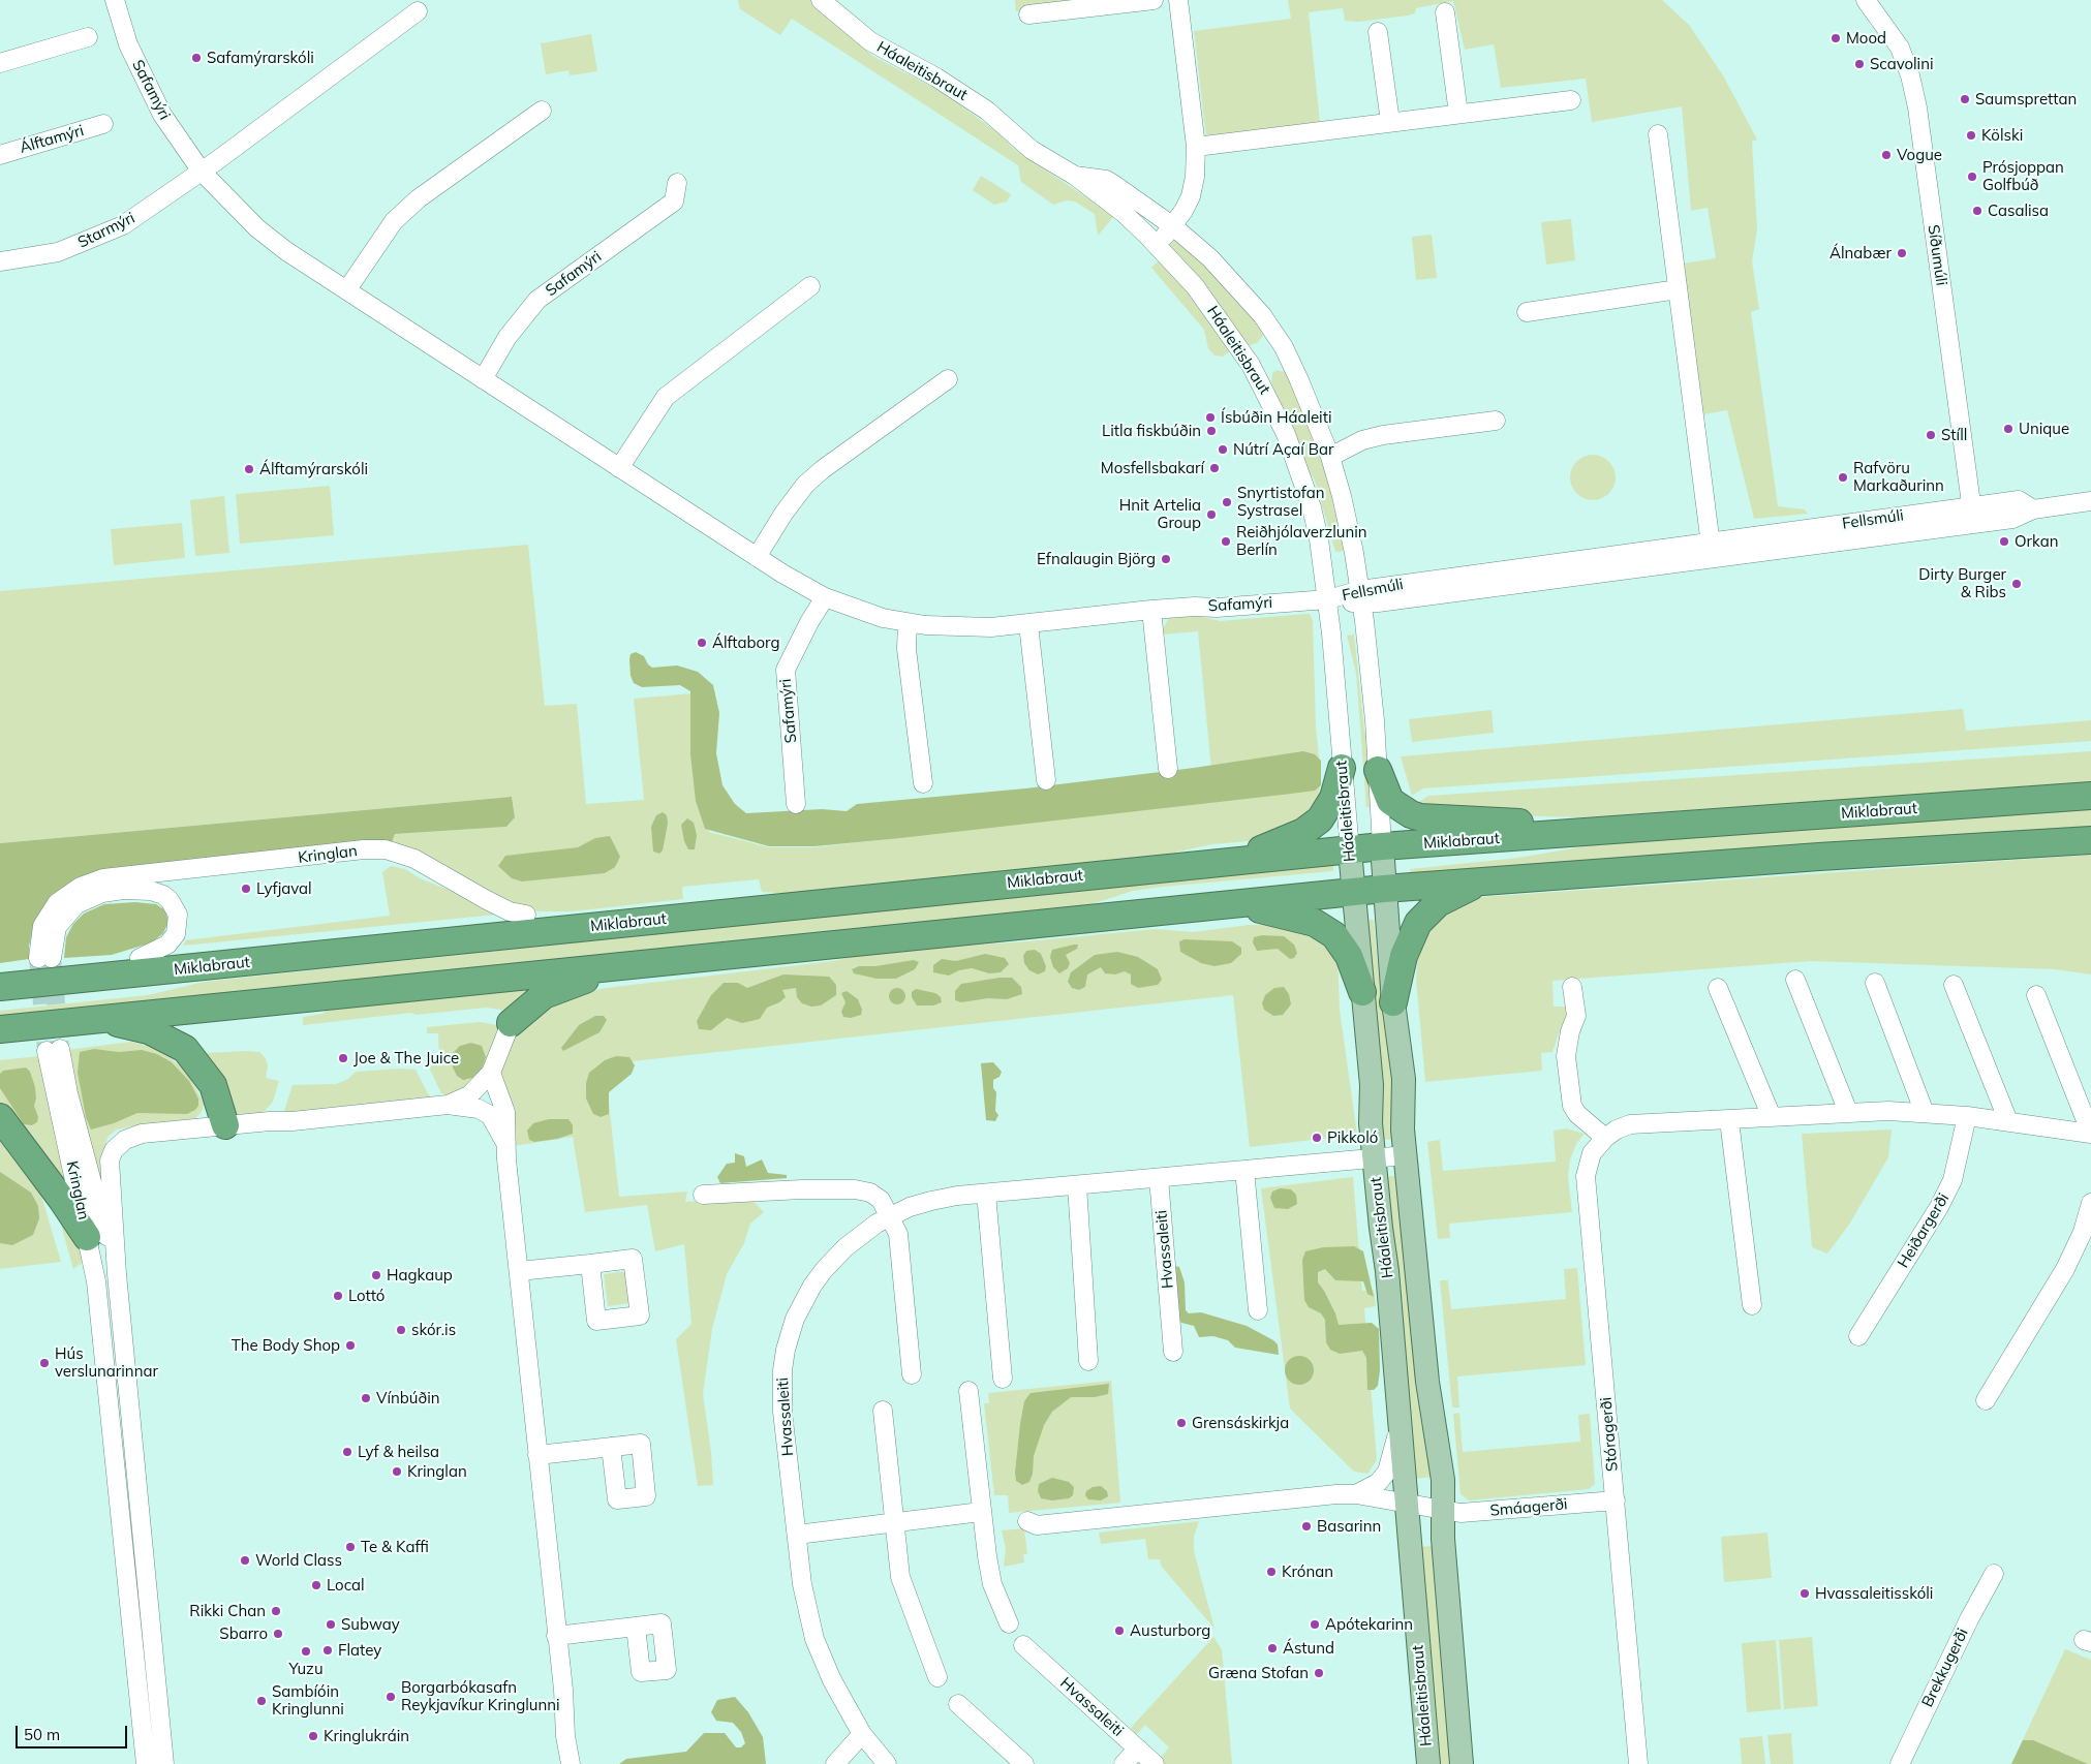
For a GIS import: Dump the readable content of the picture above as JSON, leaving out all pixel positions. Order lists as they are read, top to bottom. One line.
{"streets":{"highway":["Miklabraut"],"main road":["Háaleitisbraut"],"street":["Safamýri","Álftamýri","Starmýri","Síðumúli","Fellsmúli","Kringlan","Heiðargerði","Hvassaleiti","Stóragerði","Smáagerði","Brekkugerði"]},"crossings":[["Háaleitisbraut","Safamýri"],["Háaleitisbraut","Fellsmúli"],["Háaleitisbraut","Miklabraut"],["Háaleitisbraut","Hvassaleiti"],["Háaleitisbraut","Smáagerði"],["Safamýri","Starmýri"],["Safamýri","Fellsmúli"],["Síðumúli","Fellsmúli"],["Stóragerði","Smáagerði"]],"places":["Mood","Safamýrarskóli","Scavolini","Saumsprettan","Kölski","Vogue","Prósjoppan Golfbúð","Casalisa","Álnabær","Ísbúðin Háaleiti","Unique","Litla fiskbúðin","Stíll","Nútrí Açaí Bar","Mosfellsbakarí","Álftamýrarskóli","Rafvöru Markaðurinn","Snyrtistofan Systrasel","Hnit Artelia Group","Reiðhjólaverzlunin Berlín","Orkan","Efnalaugin Björg","Dirty Burger & Ribs","Álftaborg","Lyfjaval","Joe & The Juice","Pikkoló","Hagkaup","Lottó","skór.is","The Body Shop","Hús verslunarinnar","Vínbúðin","Grensáskirkja","Lyf & heilsa","Kringlan","Basarinn","Te & Kaffi","World Class","Krónan","Local","Hvassaleitisskóli","Rikki Chan","Subway","Apótekarinn","Austurborg","Sbarro","Ástund","Flatey","Yuzu","Græna Stofan","Borgarbókasafn Reykjavíkur Kringlunni","Sambíóin Kringlunni","Kringlukráin"],"scale_bar":"50 m"}
